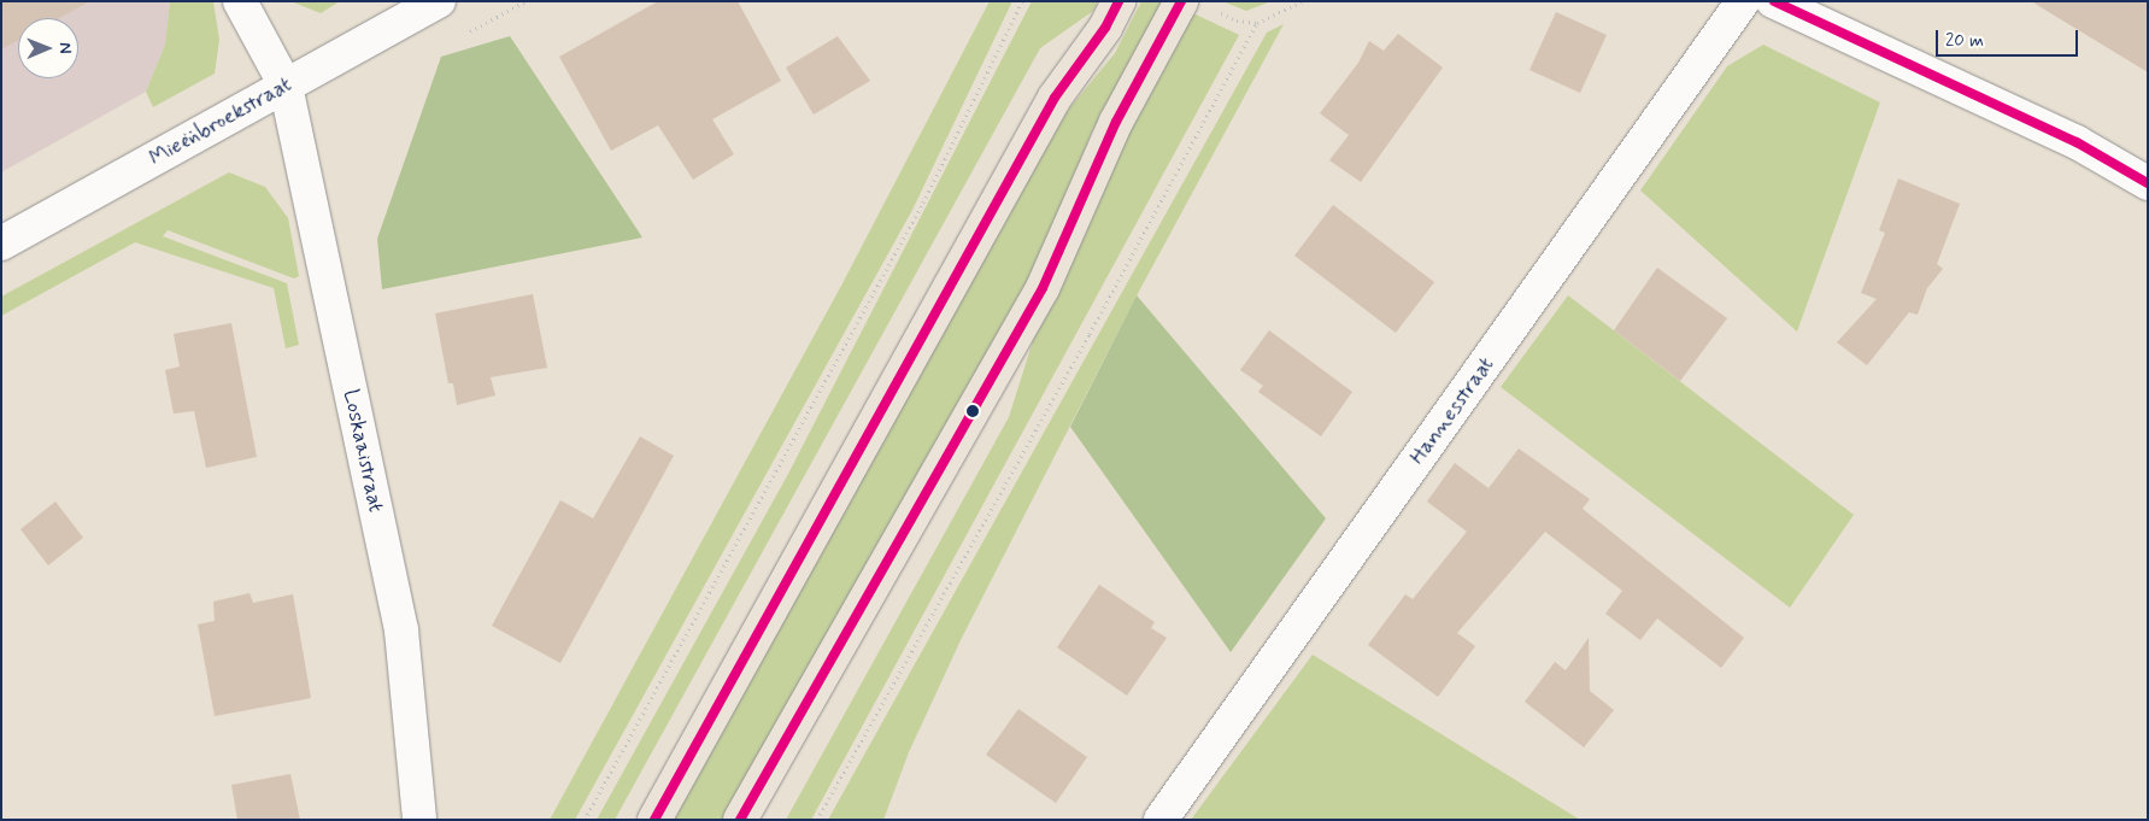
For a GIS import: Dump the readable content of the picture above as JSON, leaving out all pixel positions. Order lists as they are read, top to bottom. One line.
{"streets":{"street":["Mieënbroekstraat","Hannesstraat","Loskaaistraat"]},"crossings":[["Mieënbroekstraat","Loskaaistraat"]],"scale_bar":"20 m","north":"right"}
